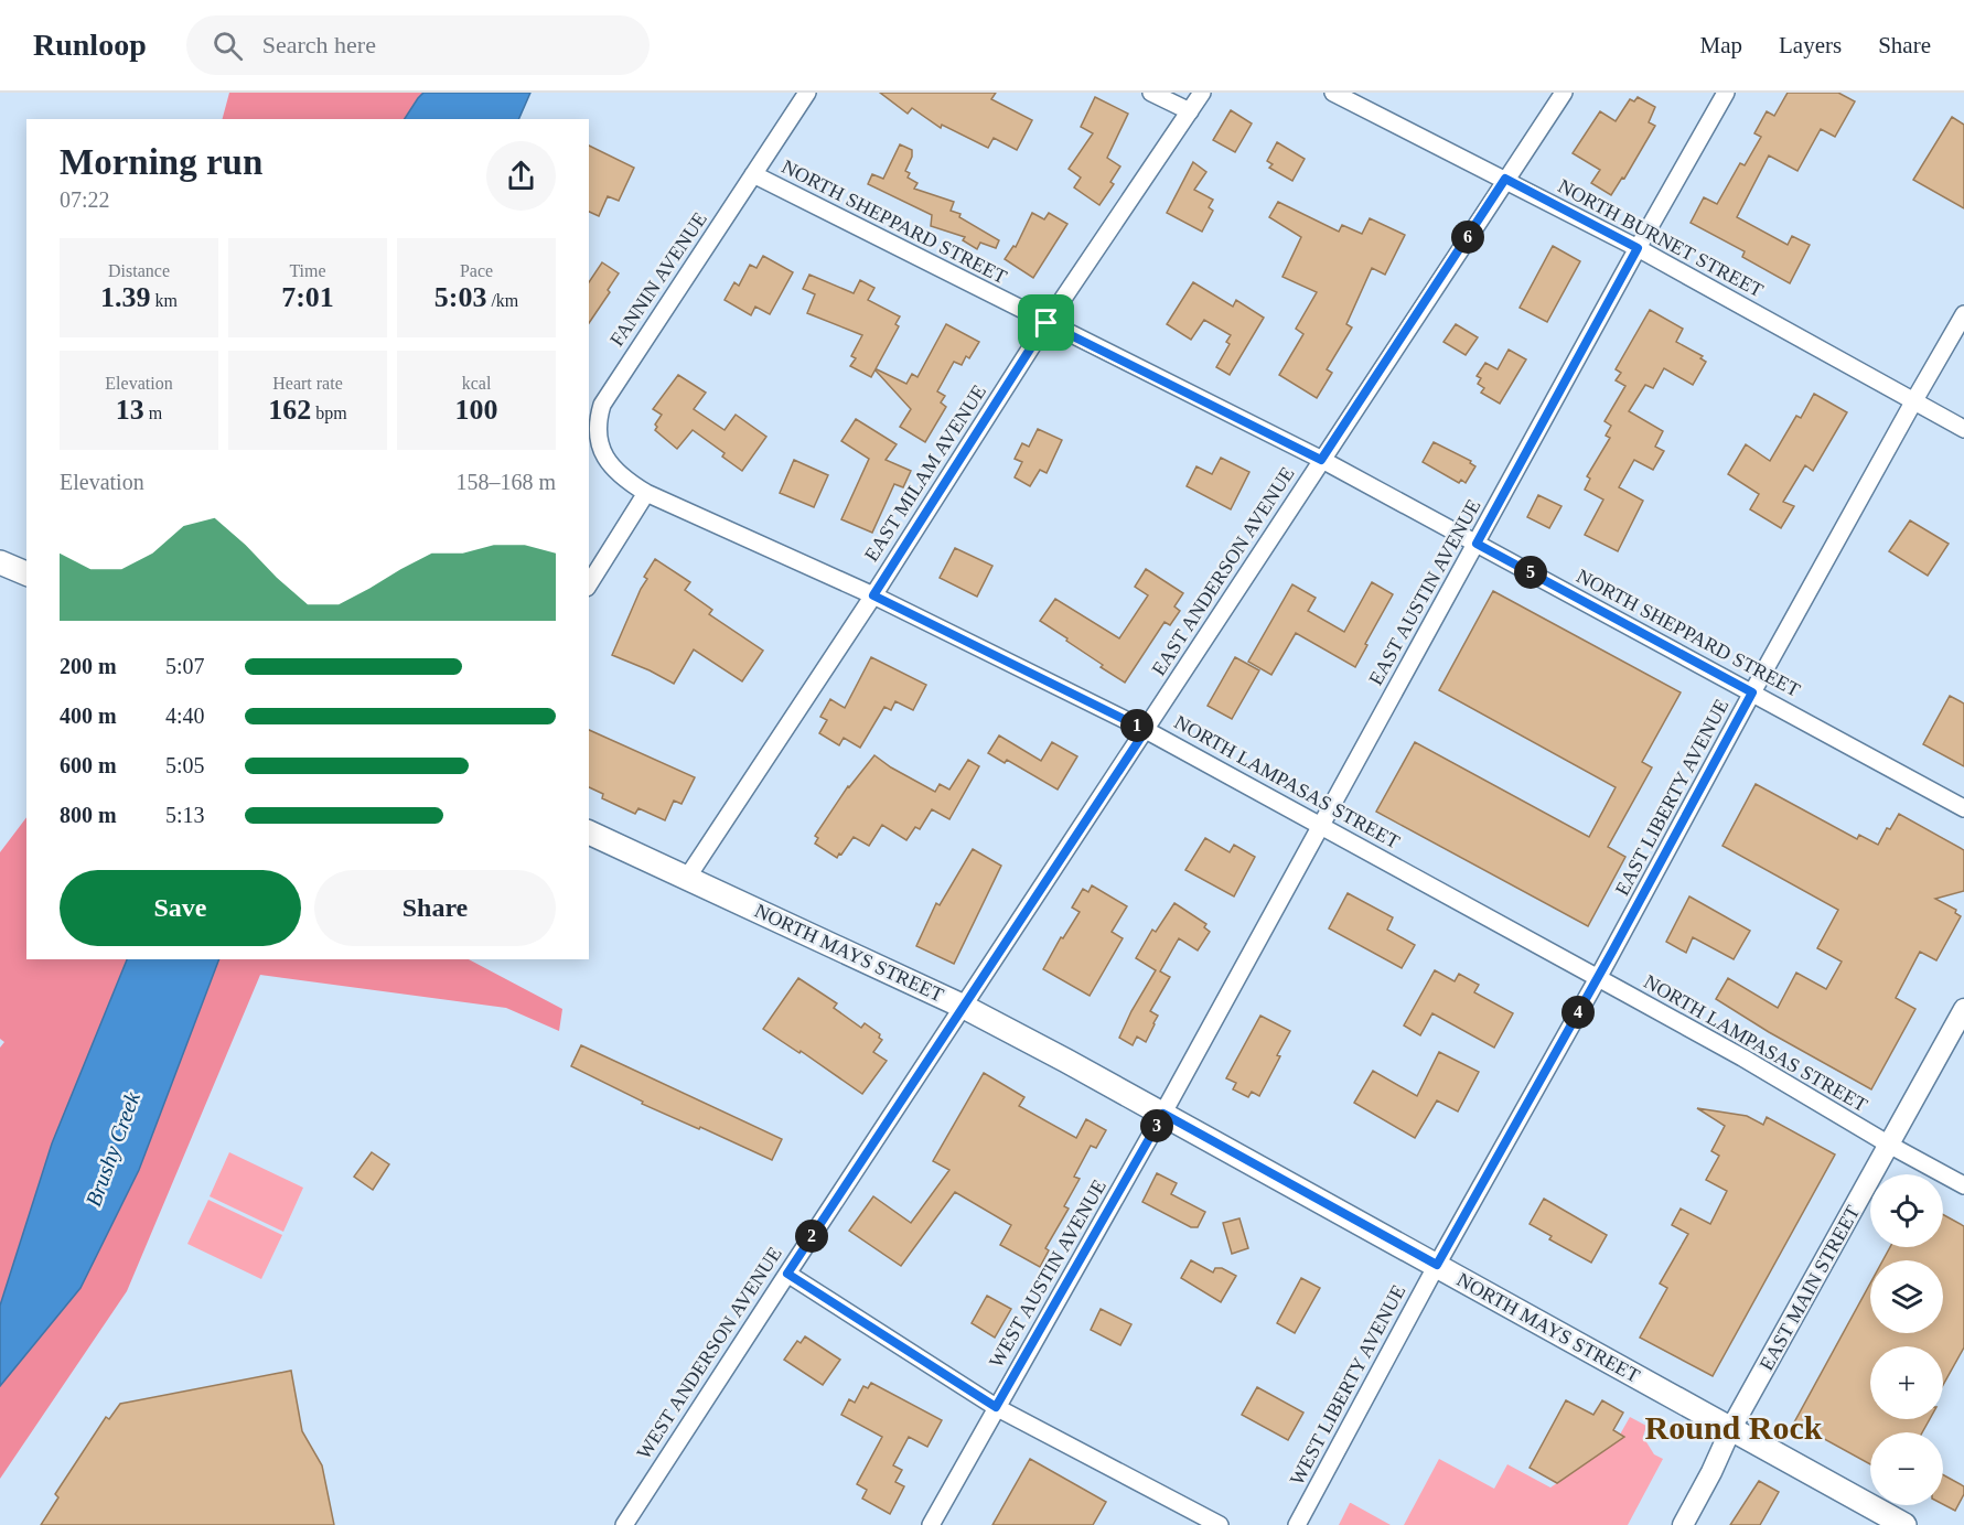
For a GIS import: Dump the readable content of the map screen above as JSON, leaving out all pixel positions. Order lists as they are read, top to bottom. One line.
{"streets":{"main road":["NORTH MAYS STREET"],"street":["NORTH SHEPPARD STREET","NORTH BURNET STREET","FANNIN AVENUE","EAST MILAM AVENUE","EAST ANDERSON AVENUE","EAST AUSTIN AVENUE","NORTH LAMPASAS STREET","EAST LIBERTY AVENUE","WEST AUSTIN AVENUE","EAST MAIN STREET","WEST ANDERSON AVENUE","WEST LIBERTY AVENUE"]},"crossings":[["NORTH SHEPPARD STREET","FANNIN AVENUE"],["NORTH SHEPPARD STREET","EAST MILAM AVENUE"],["NORTH SHEPPARD STREET","EAST ANDERSON AVENUE"],["NORTH SHEPPARD STREET","EAST AUSTIN AVENUE"],["NORTH SHEPPARD STREET","EAST LIBERTY AVENUE"],["NORTH BURNET STREET","EAST ANDERSON AVENUE"],["NORTH BURNET STREET","EAST AUSTIN AVENUE"],["NORTH BURNET STREET","EAST LIBERTY AVENUE"],["FANNIN AVENUE","NORTH LAMPASAS STREET"],["EAST MILAM AVENUE","NORTH LAMPASAS STREET"],["EAST MILAM AVENUE","NORTH MAYS STREET"],["EAST ANDERSON AVENUE","NORTH LAMPASAS STREET"],["EAST ANDERSON AVENUE","NORTH MAYS STREET"],["EAST ANDERSON AVENUE","WEST ANDERSON AVENUE"],["EAST AUSTIN AVENUE","NORTH LAMPASAS STREET"],["EAST AUSTIN AVENUE","NORTH MAYS STREET"],["EAST AUSTIN AVENUE","WEST AUSTIN AVENUE"],["NORTH LAMPASAS STREET","EAST LIBERTY AVENUE"],["NORTH LAMPASAS STREET","EAST MAIN STREET"],["EAST LIBERTY AVENUE","NORTH MAYS STREET"],["EAST LIBERTY AVENUE","WEST LIBERTY AVENUE"],["NORTH MAYS STREET","WEST AUSTIN AVENUE"],["NORTH MAYS STREET","EAST MAIN STREET"],["NORTH MAYS STREET","WEST ANDERSON AVENUE"],["NORTH MAYS STREET","WEST LIBERTY AVENUE"]],"districts":["Round Rock"],"water":["Brushy Creek"],"page":{"header":"Runloop","search":"Search here","nav":["Map","Layers","Share"],"heading":["Morning run","07:22"],"pins":["6","5","1","4","3","2"],"stats":[["Distance","1.39 km"],["Time","7:01"],["Pace","5:03 /km"],["Elevation","13 m"],["Heart rate","162 bpm"],["kcal","100"]],"chart":["Elevation","158–168 m"],"list":[{"name":"200 m","note":"5:07"},{"name":"400 m","note":"4:40"},{"name":"600 m","note":"5:05"},{"name":"800 m","note":"5:13"}],"buttons":["Save","Share"],"map_buttons":["+","−"]}}
